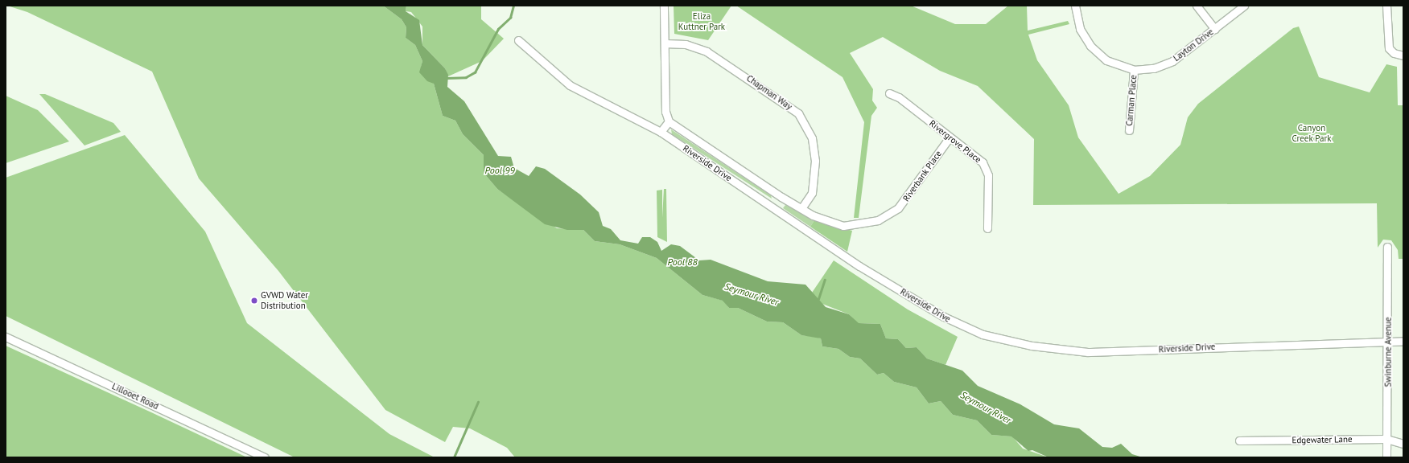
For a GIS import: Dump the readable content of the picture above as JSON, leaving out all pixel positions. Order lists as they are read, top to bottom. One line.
{"streets":{"street":["Layton Drive","Chapman Way","Carman Place","Rivergrove Place","Riverside Drive","Riverbank Place","Swinburne Avenue","Lillooet Road","Edgewater Lane"]},"crossings":[["Layton Drive","Carman Place"],["Chapman Way","Riverside Drive"],["Chapman Way","Riverbank Place"],["Rivergrove Place","Riverbank Place"],["Riverside Drive","Riverbank Place"],["Riverside Drive","Swinburne Avenue"],["Swinburne Avenue","Edgewater Lane"]],"water":["Pool 99","Pool 88","Seymour River"],"parks":["Eliza Kuttner Park","Canyon Creek Park"],"places":["GVWD Water Distribution"]}
